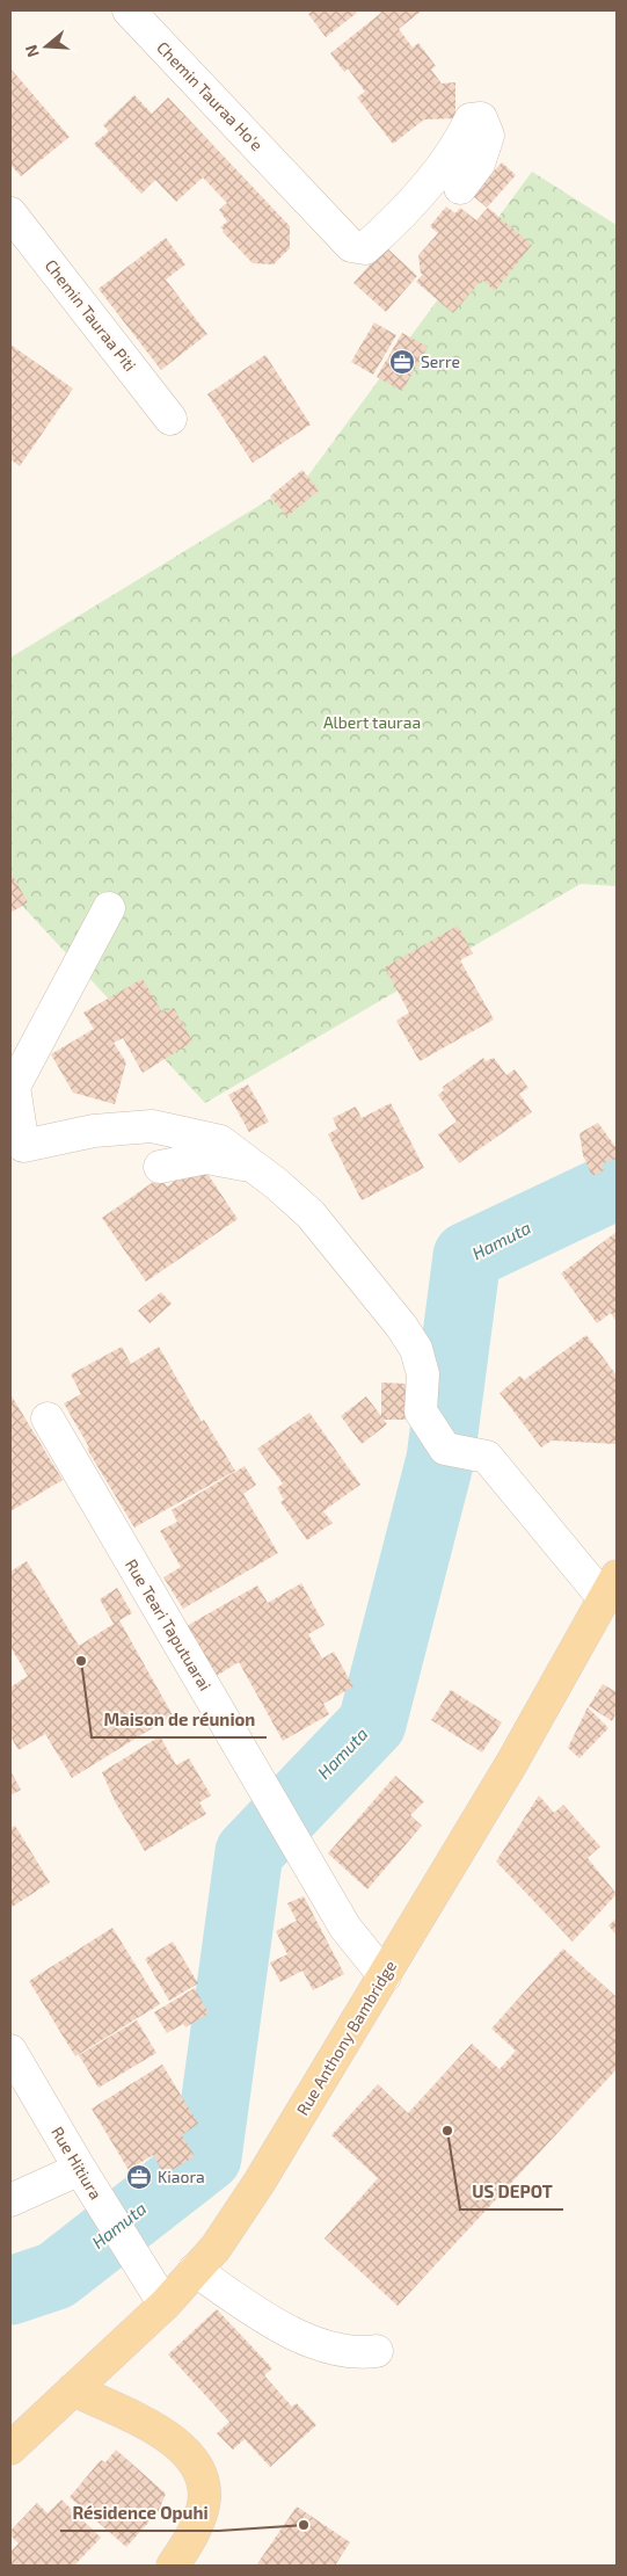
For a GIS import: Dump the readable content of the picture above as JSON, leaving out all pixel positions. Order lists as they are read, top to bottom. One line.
{"streets":{"main road":["Rue Anthony Bambridge"],"street":["Chemin Tauraa Ho'e","Chemin Tauraa Piti","Rue Teari Taputuarai","Rue Hitiura"]},"crossings":[["Rue Teari Taputuarai","Rue Anthony Bambridge"],["Rue Anthony Bambridge","Rue Hitiura"]],"water":["Hamuta"],"parks":["Albert tauraa"],"places":{"office":["Serre","Kiaora"],"other":["Maison de réunion","US DEPOT","Résidence Opuhi"]},"north":"left"}
